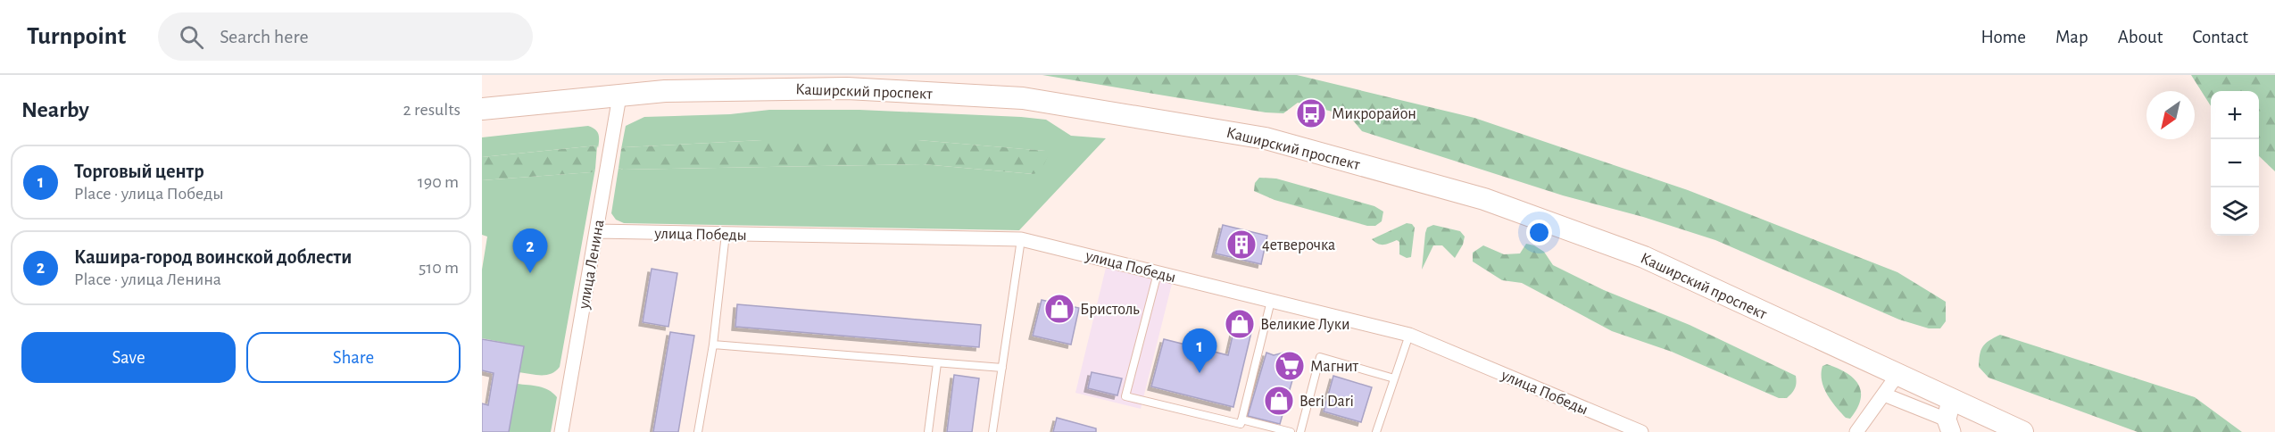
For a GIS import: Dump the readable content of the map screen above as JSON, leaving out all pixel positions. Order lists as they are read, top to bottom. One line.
{"streets":{"main road":["Каширский проспект"],"street":["улица Победы","улица Ленина"]},"crossings":[["Каширский проспект","улица Ленина"],["улица Победы","улица Ленина"]],"places":{"bus stop":["Микрорайон"],"building":["4етверочка"],"shop":["Бристоль","Великие Луки","Beri Dari"],"supermarket":["Магнит"]},"north":"bottom left","page":{"header":"Turnpoint","search":"Search here","nav":["Home","Map","About","Contact"],"heading":["Nearby","2 results"],"map_buttons":["+","−"],"list":[{"mark":"1","name":"Торговый центр","note":"Place · улица Победы","value":"190 m"},{"mark":"2","name":"Кашира-город воинской доблести","note":"Place · улица Ленина","value":"510 m"}],"pins":["2","1"],"buttons":["Save","Share"]}}
